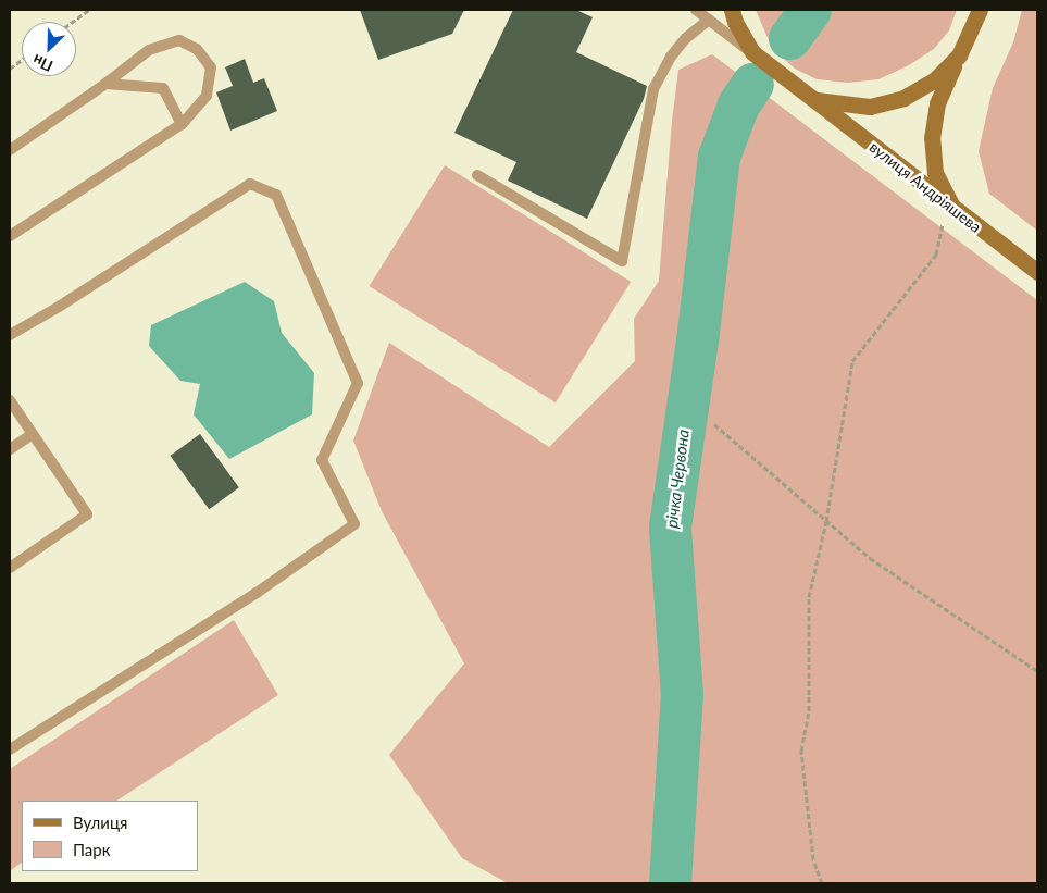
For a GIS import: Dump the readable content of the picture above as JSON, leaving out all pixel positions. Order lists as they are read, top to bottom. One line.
{"streets":{"street":["вулиця Андріяшева"]},"water":["річка Червона"],"legend":["Вулиця","Парк"],"north":"bottom left"}
